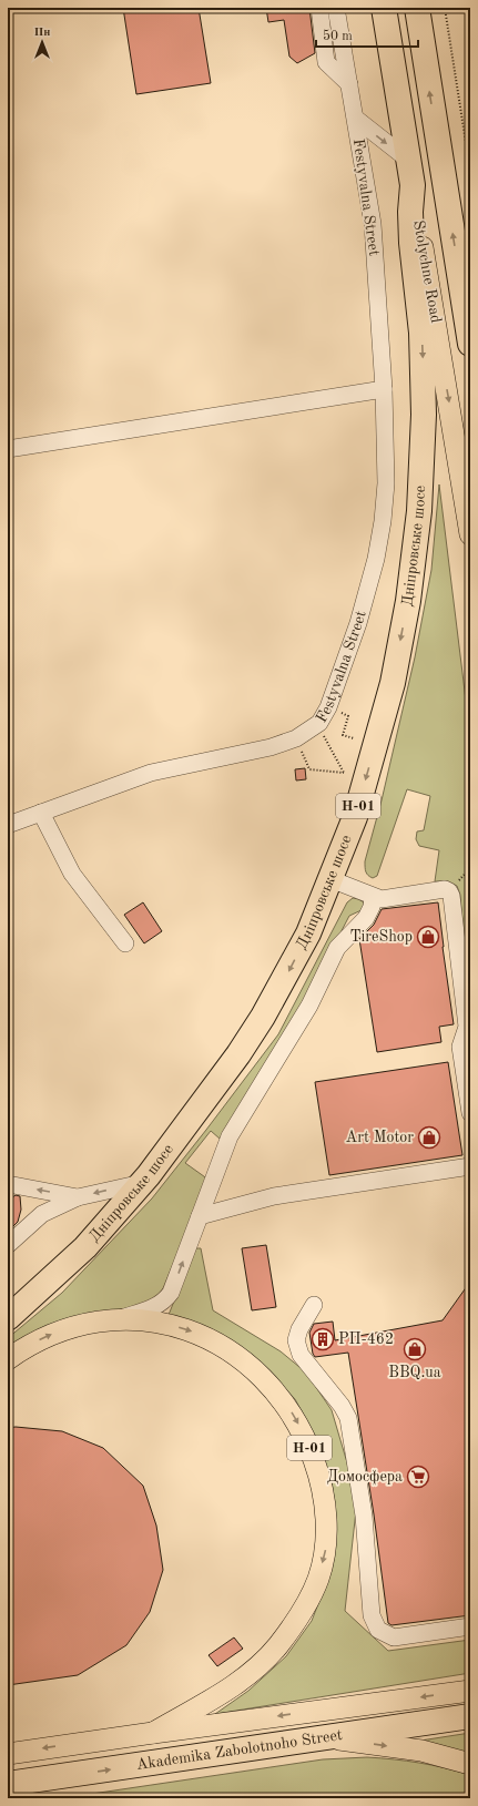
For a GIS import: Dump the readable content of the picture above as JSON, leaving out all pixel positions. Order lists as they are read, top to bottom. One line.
{"streets":{"highway":["Stolychne Road","Дніпровське шосе","Н-01","Akademika Zabolotnoho Street"],"street":["Festyvalna Street"]},"crossings":[["Stolychne Road","Дніпровське шосе"],["Н-01","Akademika Zabolotnoho Street"]],"one_way":["Дніпровське шосе"],"places":{"shop":["TireShop","Art Motor","BBQ.ua"],"building":["РП-462"],"supermarket":["Домосфера"]},"scale_bar":"50 m","north":"top"}
